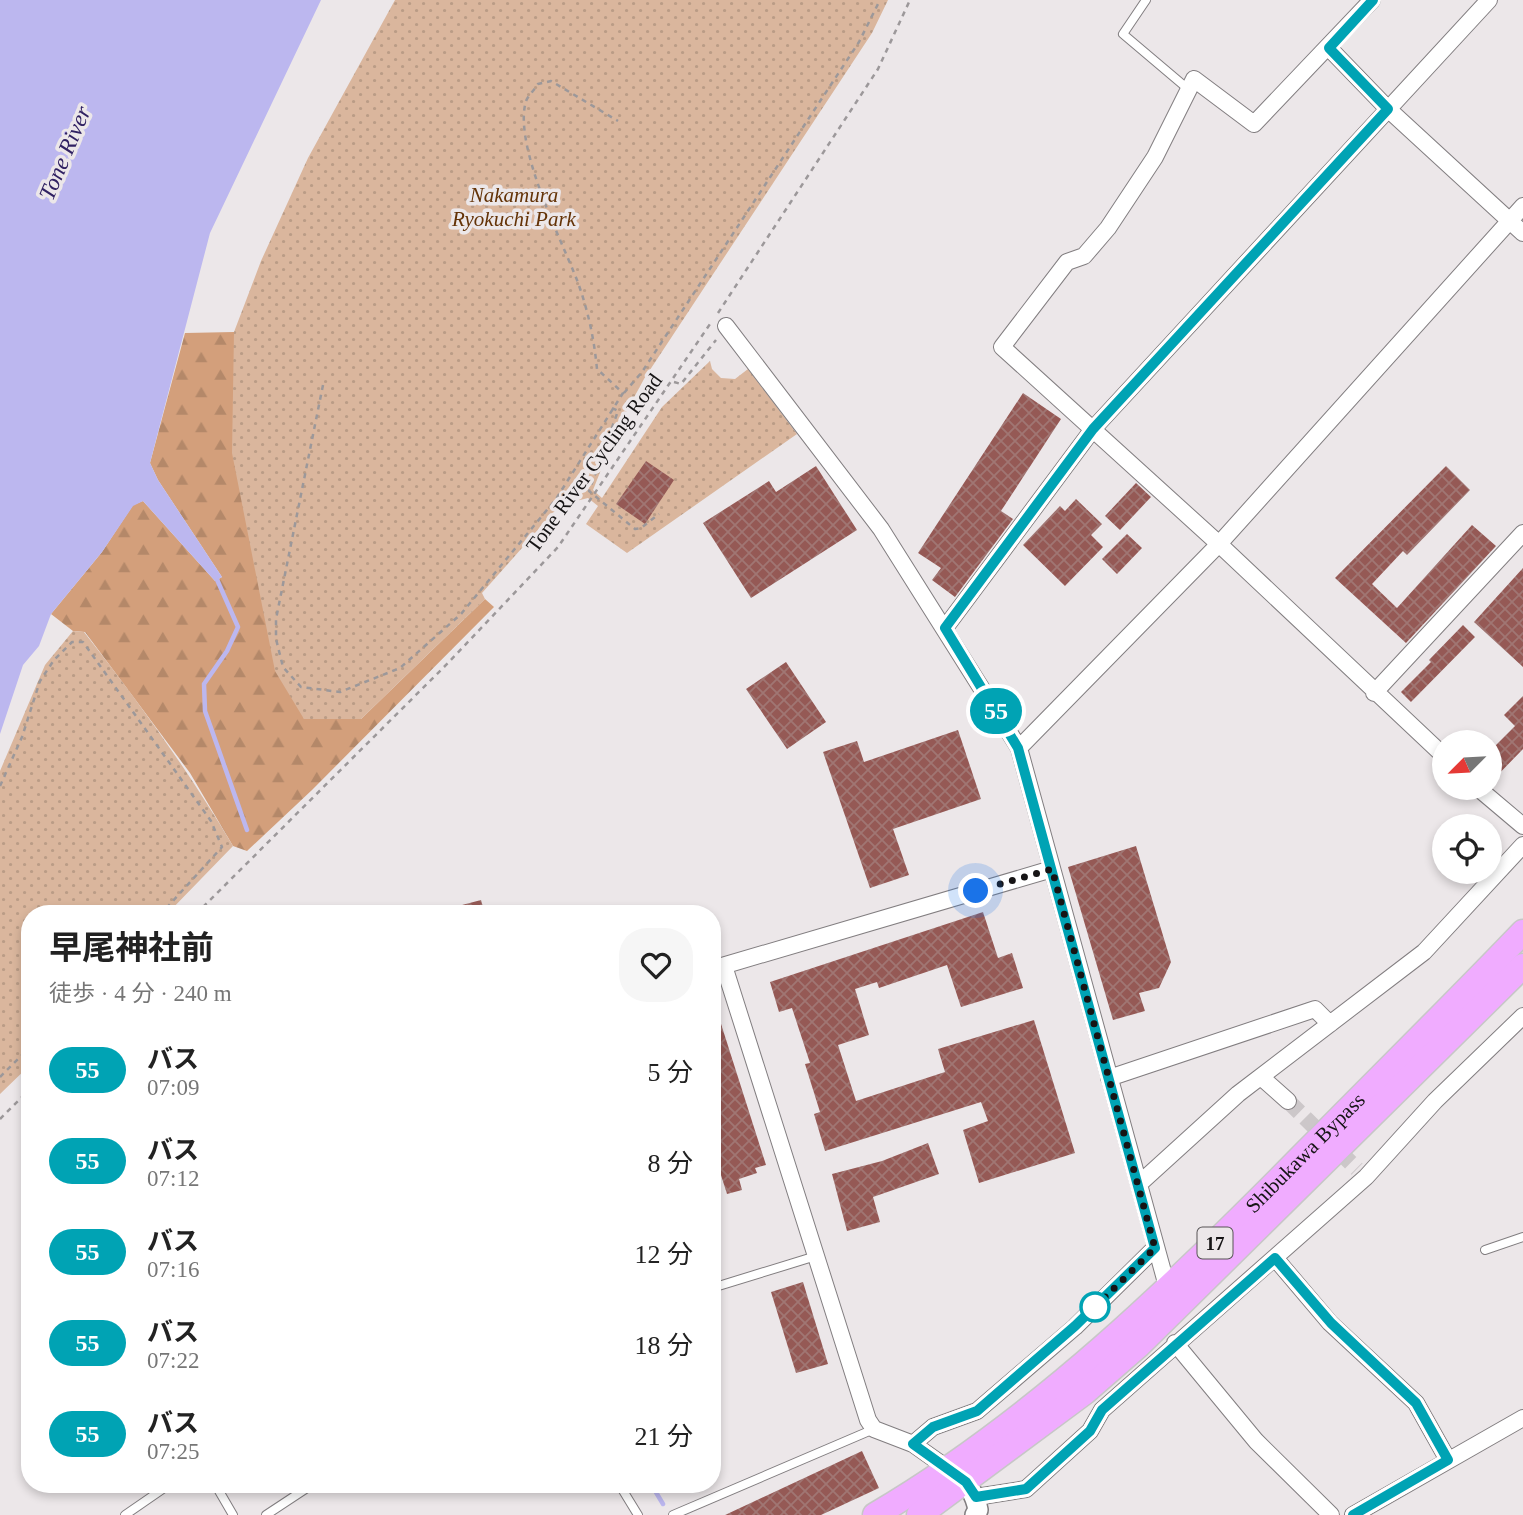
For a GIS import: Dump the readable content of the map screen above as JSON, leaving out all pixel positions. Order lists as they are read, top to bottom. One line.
{"streets":{"highway":["Shibukawa Bypass","17"],"path":["Tone River Cycling Road"]},"water":["Tone River"],"parks":["Nakamura Ryokuchi Park"],"lines":["bus line 55"],"north":"bottom left","page":{"on_map":"55","heading":["早尾神社前","徒歩 · 4 分 · 240 m"],"list":[{"mark":"55","name":"バス","note":"07:09","value":"5 分"},{"mark":"55","name":"バス","note":"07:12","value":"8 分"},{"mark":"55","name":"バス","note":"07:16","value":"12 分"},{"mark":"55","name":"バス","note":"07:22","value":"18 分"},{"mark":"55","name":"バス","note":"07:25","value":"21 分"}]}}
